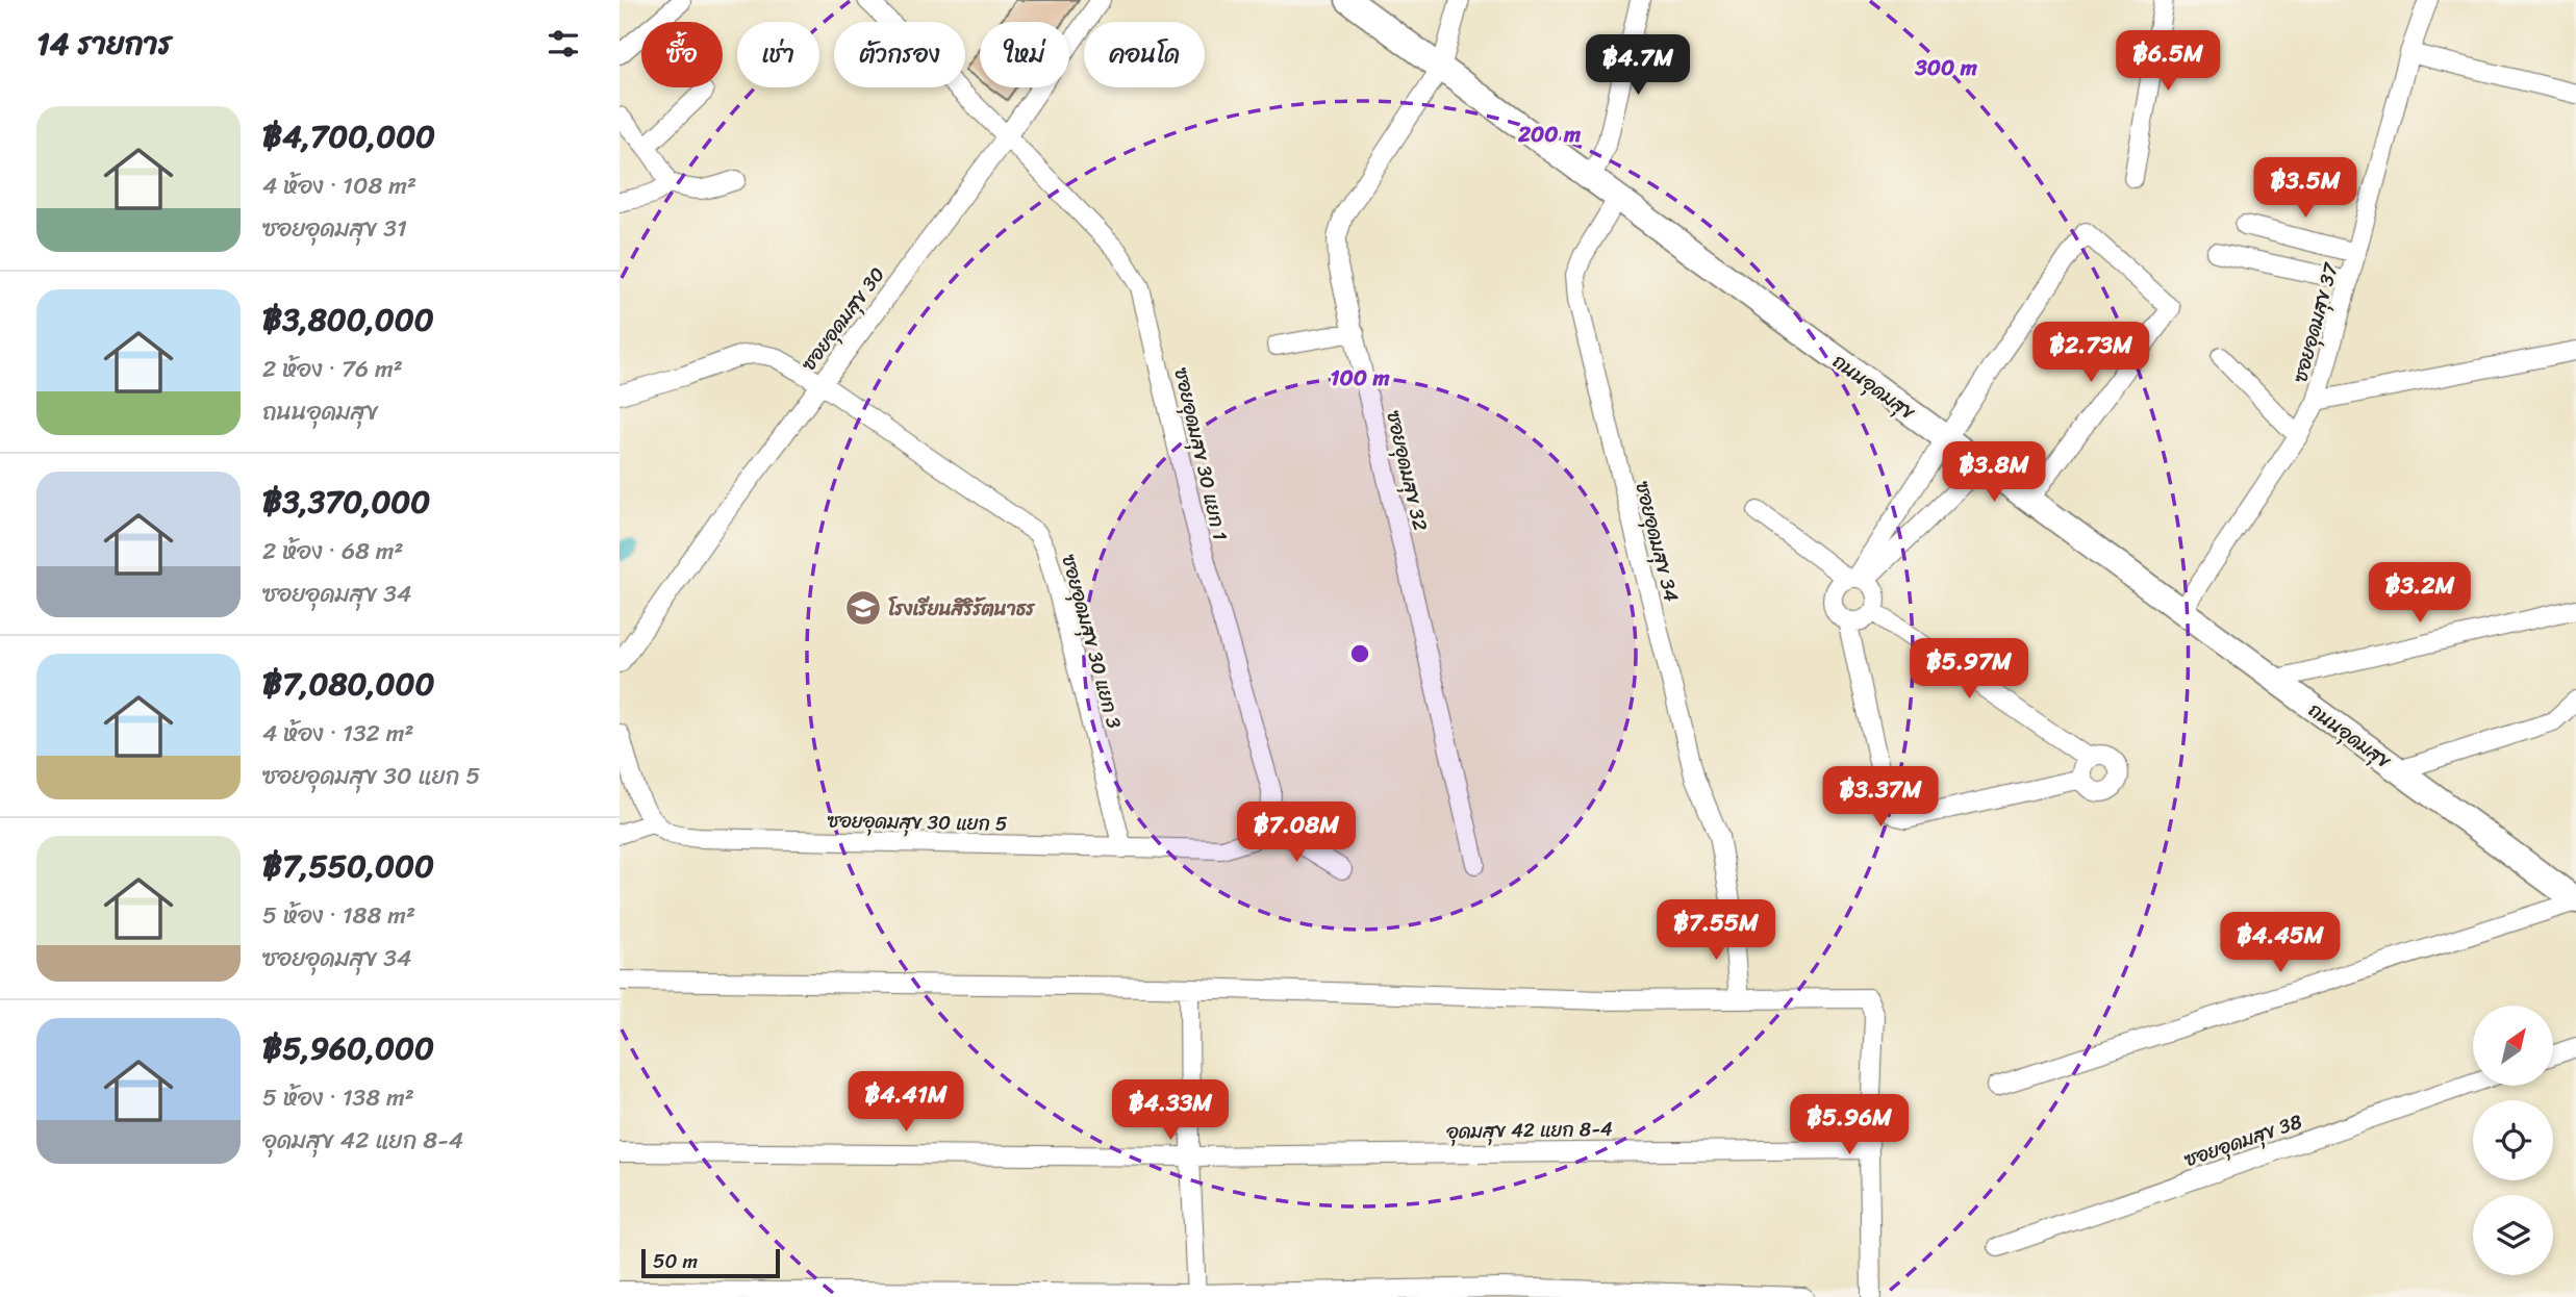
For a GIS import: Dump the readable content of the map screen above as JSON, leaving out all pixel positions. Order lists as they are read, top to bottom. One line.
{"streets":{"main road":["ถนนอุดมสุข"],"street":["ซอยอุดมสุข 30","ซอยอุดมสุข 37","ซอยอุดมสุข 30 แยก 1","ซอยอุดมสุข 32","ซอยอุดมสุข 34","ซอยอุดมสุข 30 แยก 3","ซอยอุดมสุข 30 แยก 5","อุดมสุข 42 แยก 8-4","ซอยอุดมสุข 38"]},"crossings":[["ซอยอุดมสุข 30","ซอยอุดมสุข 30 แยก 1"],["ซอยอุดมสุข 30","ซอยอุดมสุข 30 แยก 3"],["ซอยอุดมสุข 37","ถนนอุดมสุข"],["ถนนอุดมสุข","ซอยอุดมสุข 32"],["ถนนอุดมสุข","ซอยอุดมสุข 34"],["ซอยอุดมสุข 30 แยก 1","ซอยอุดมสุข 30 แยก 5"],["ซอยอุดมสุข 30 แยก 3","ซอยอุดมสุข 30 แยก 5"]],"places":{"school or university":["โรงเรียนสิริรัตนาธร"]},"scale_bar":"50 m","north":"top right","page":{"heading":"14 รายการ","chip":["ซื้อ","เช่า","ตัวกรอง","ใหม่","คอนโด"],"price":["฿6.5M","฿4.7M","฿3.5M","฿2.73M","฿3.8M","฿3.2M","฿5.97M","฿3.37M","฿7.08M","฿7.55M","฿4.45M","฿4.41M","฿4.33M","฿5.96M"],"list":[{"name":"฿4,700,000","note":"4 ห้อง · 108 m² · ซอยอุดมสุข 31"},{"name":"฿3,800,000","note":"2 ห้อง · 76 m² · ถนนอุดมสุข"},{"name":"฿3,370,000","note":"2 ห้อง · 68 m² · ซอยอุดมสุข 34"},{"name":"฿7,080,000","note":"4 ห้อง · 132 m² · ซอยอุดมสุข 30 แยก 5"},{"name":"฿7,550,000","note":"5 ห้อง · 188 m² · ซอยอุดมสุข 34"},{"name":"฿5,960,000","note":"5 ห้อง · 138 m² · อุดมสุข 42 แยก 8-4"}],"scale":"50 m"},"rings":["300 m","200 m","100 m"]}
